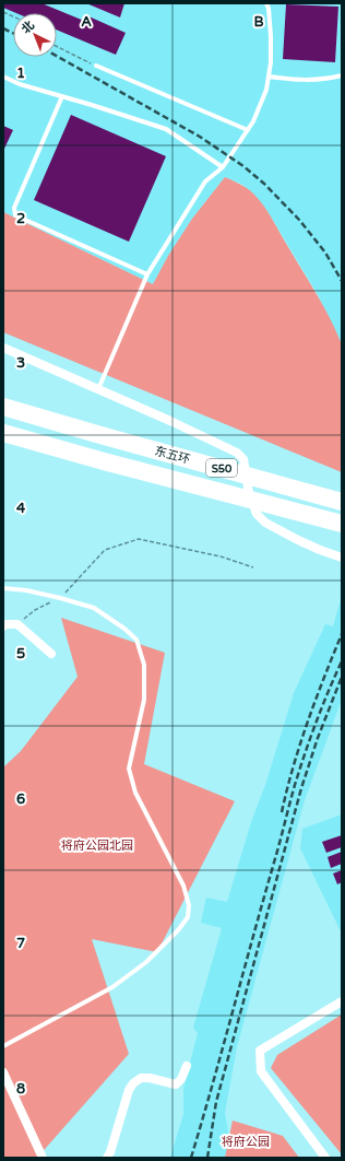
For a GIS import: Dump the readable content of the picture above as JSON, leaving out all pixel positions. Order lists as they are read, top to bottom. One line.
{"streets":{"highway":["东五环","S50"]},"parks":["将府公园北园","将府公园"],"north":"top left","grid":{"columns":["A","B"],"rows":["1","2","3","4","5","6","7","8"]}}
